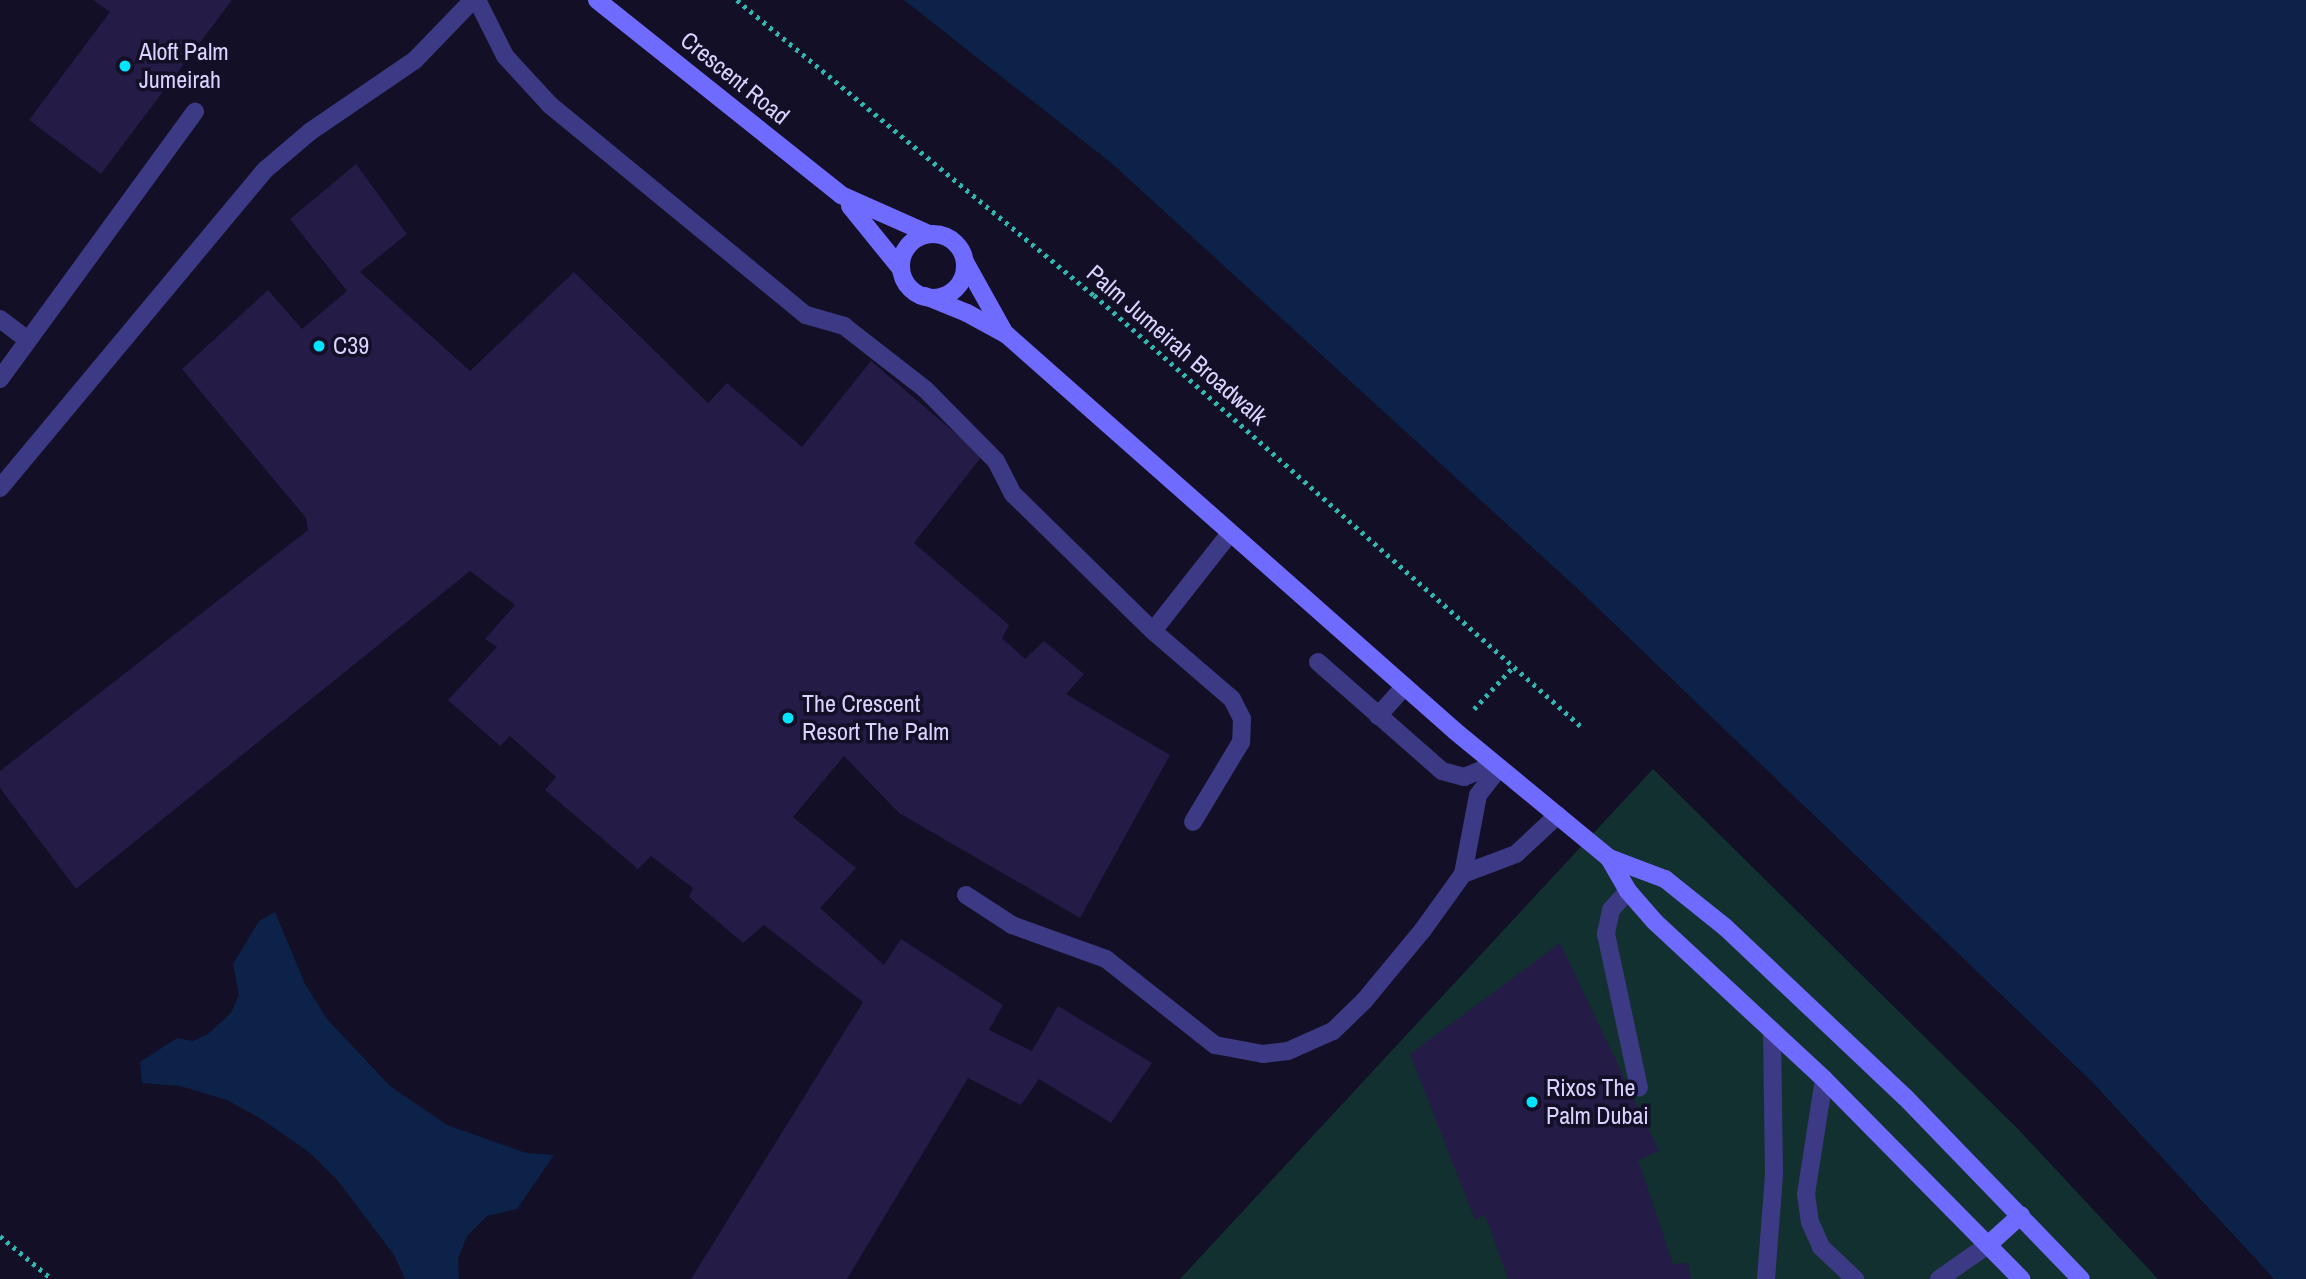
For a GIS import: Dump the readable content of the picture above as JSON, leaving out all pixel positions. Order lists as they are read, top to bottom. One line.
{"streets":{"main road":["Crescent Road"],"path":["Palm Jumeirah Broadwalk"]},"places":["Aloft Palm Jumeirah","C39","The Crescent Resort The Palm","Rixos The Palm Dubai"]}
